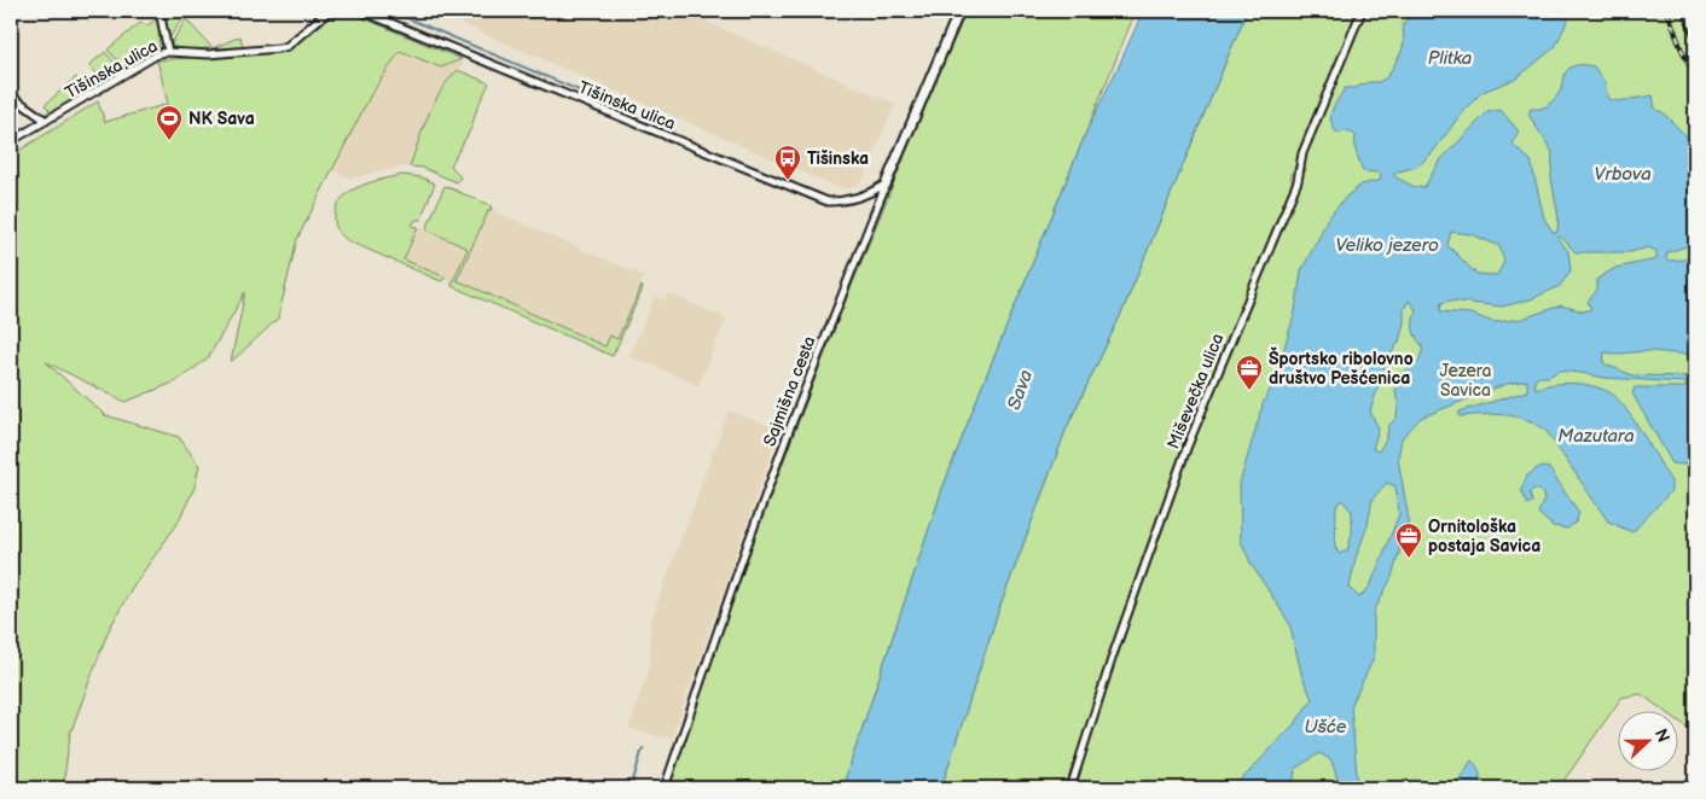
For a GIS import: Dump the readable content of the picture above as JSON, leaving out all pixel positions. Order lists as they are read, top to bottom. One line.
{"streets":{"street":["Tišinska ulica","Sajmišna cesta","Miševečka ulica"]},"crossings":[["Tišinska ulica","Sajmišna cesta"]],"water":["Plitka","Vrbova","Veliko jezero","Sava","Mazutara","Ušće"],"parks":["Jezera Savica"],"places":{"sports":["NK Sava"],"bus stop":["Tišinska"],"office":["Športsko ribolovno društvo Pešćenica","Ornitološka postaja Savica"]},"north":"right"}
